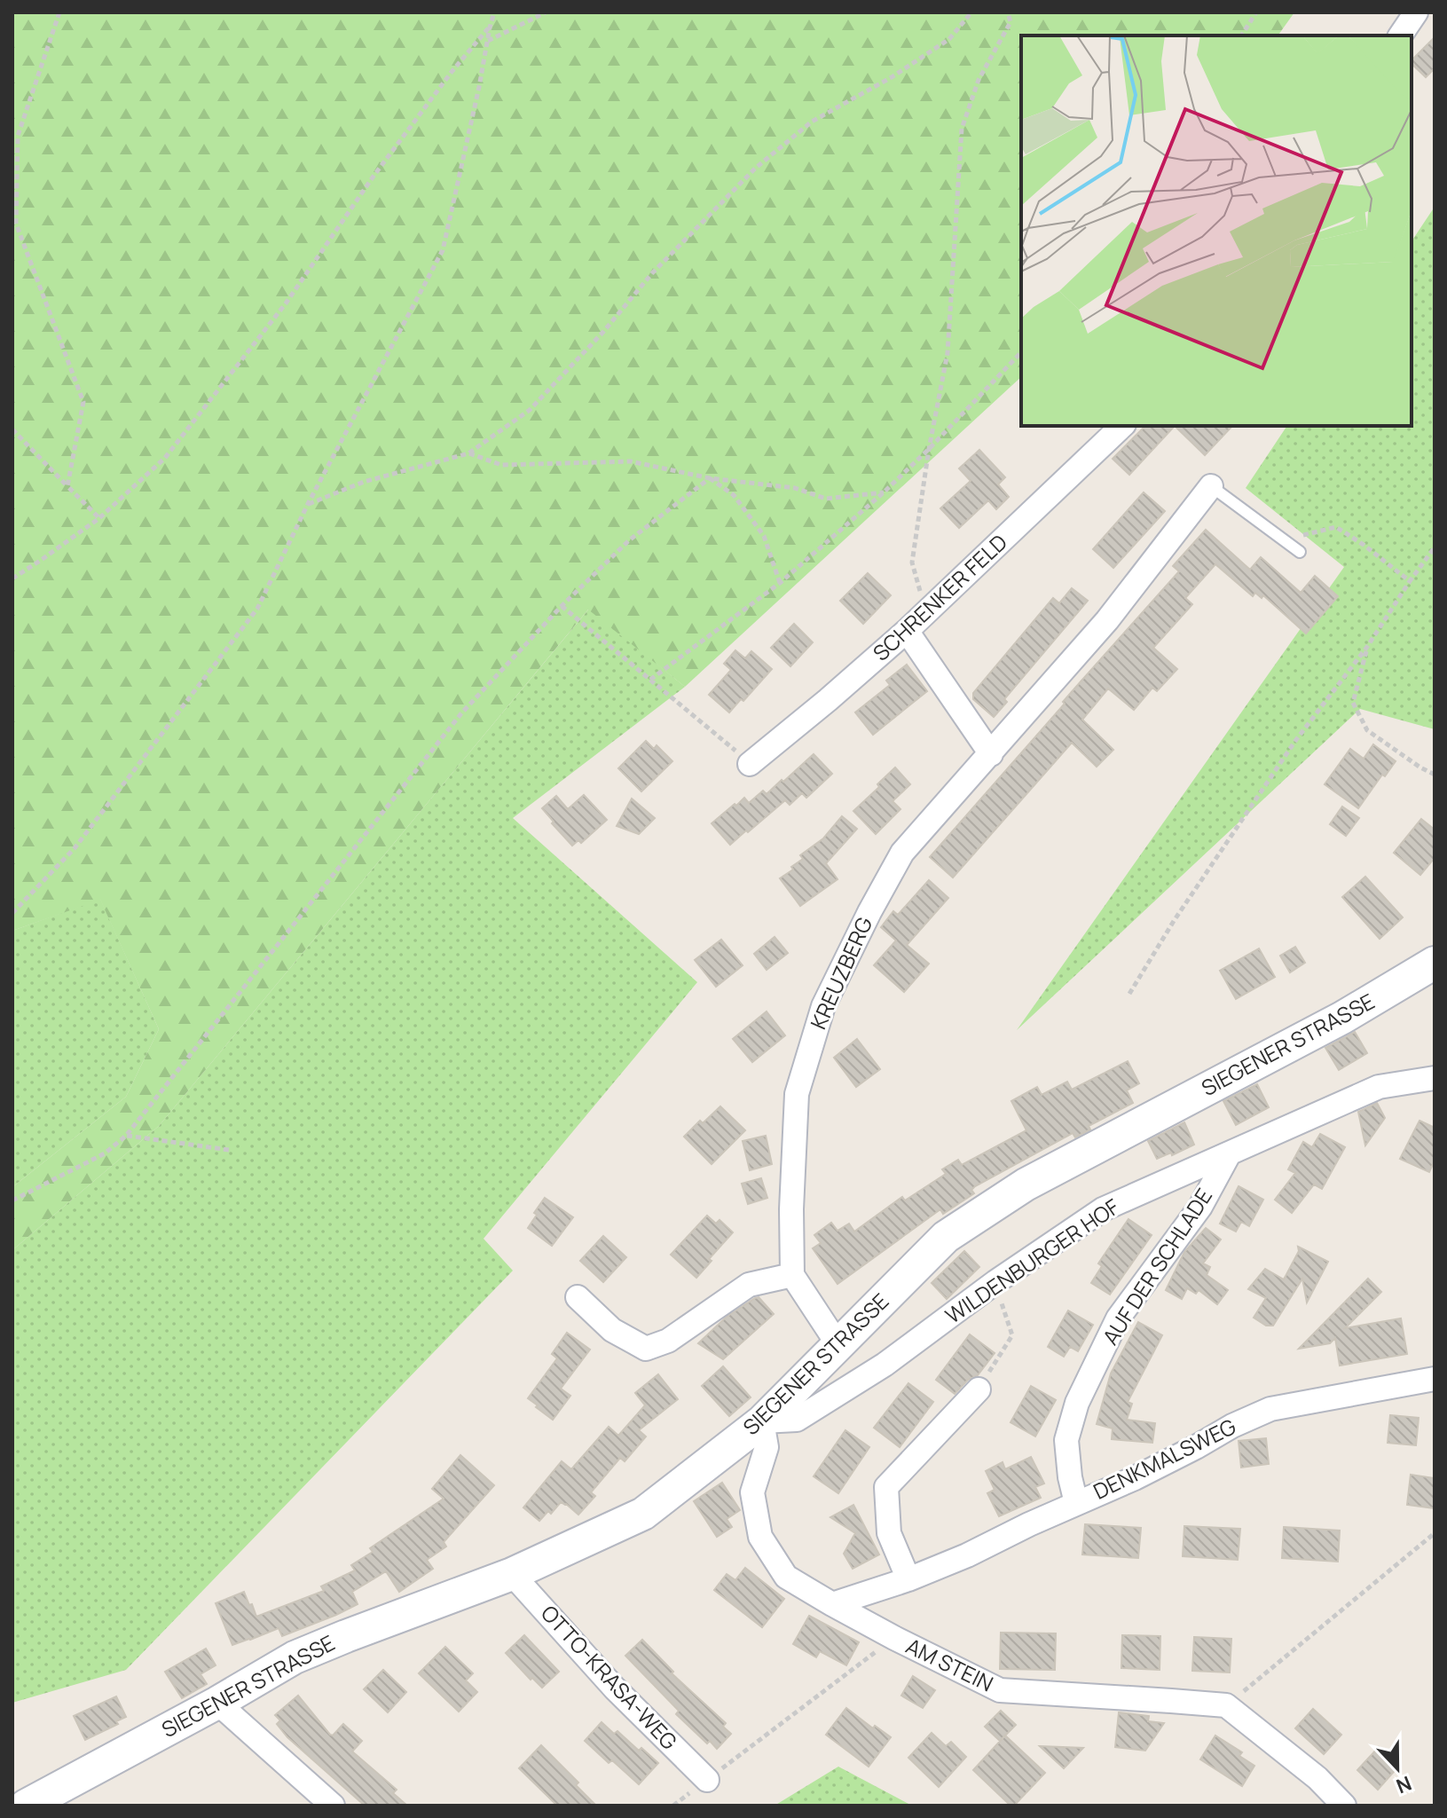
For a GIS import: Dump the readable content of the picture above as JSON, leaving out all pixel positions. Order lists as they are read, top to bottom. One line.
{"streets":{"main road":["SIEGENER STRASSE"],"street":["SCHRENKER FELD","KREUZBERG","WILDENBURGER HOF","AUF DER SCHLADE","DENKMALSWEG","AM STEIN","OTTO-KRASA-WEG"]},"crossings":[["SIEGENER STRASSE","WILDENBURGER HOF"],["SIEGENER STRASSE","AM STEIN"],["SIEGENER STRASSE","OTTO-KRASA-WEG"],["WILDENBURGER HOF","AUF DER SCHLADE"],["WILDENBURGER HOF","AM STEIN"],["AUF DER SCHLADE","DENKMALSWEG"],["DENKMALSWEG","AM STEIN"]],"north":"bottom"}
